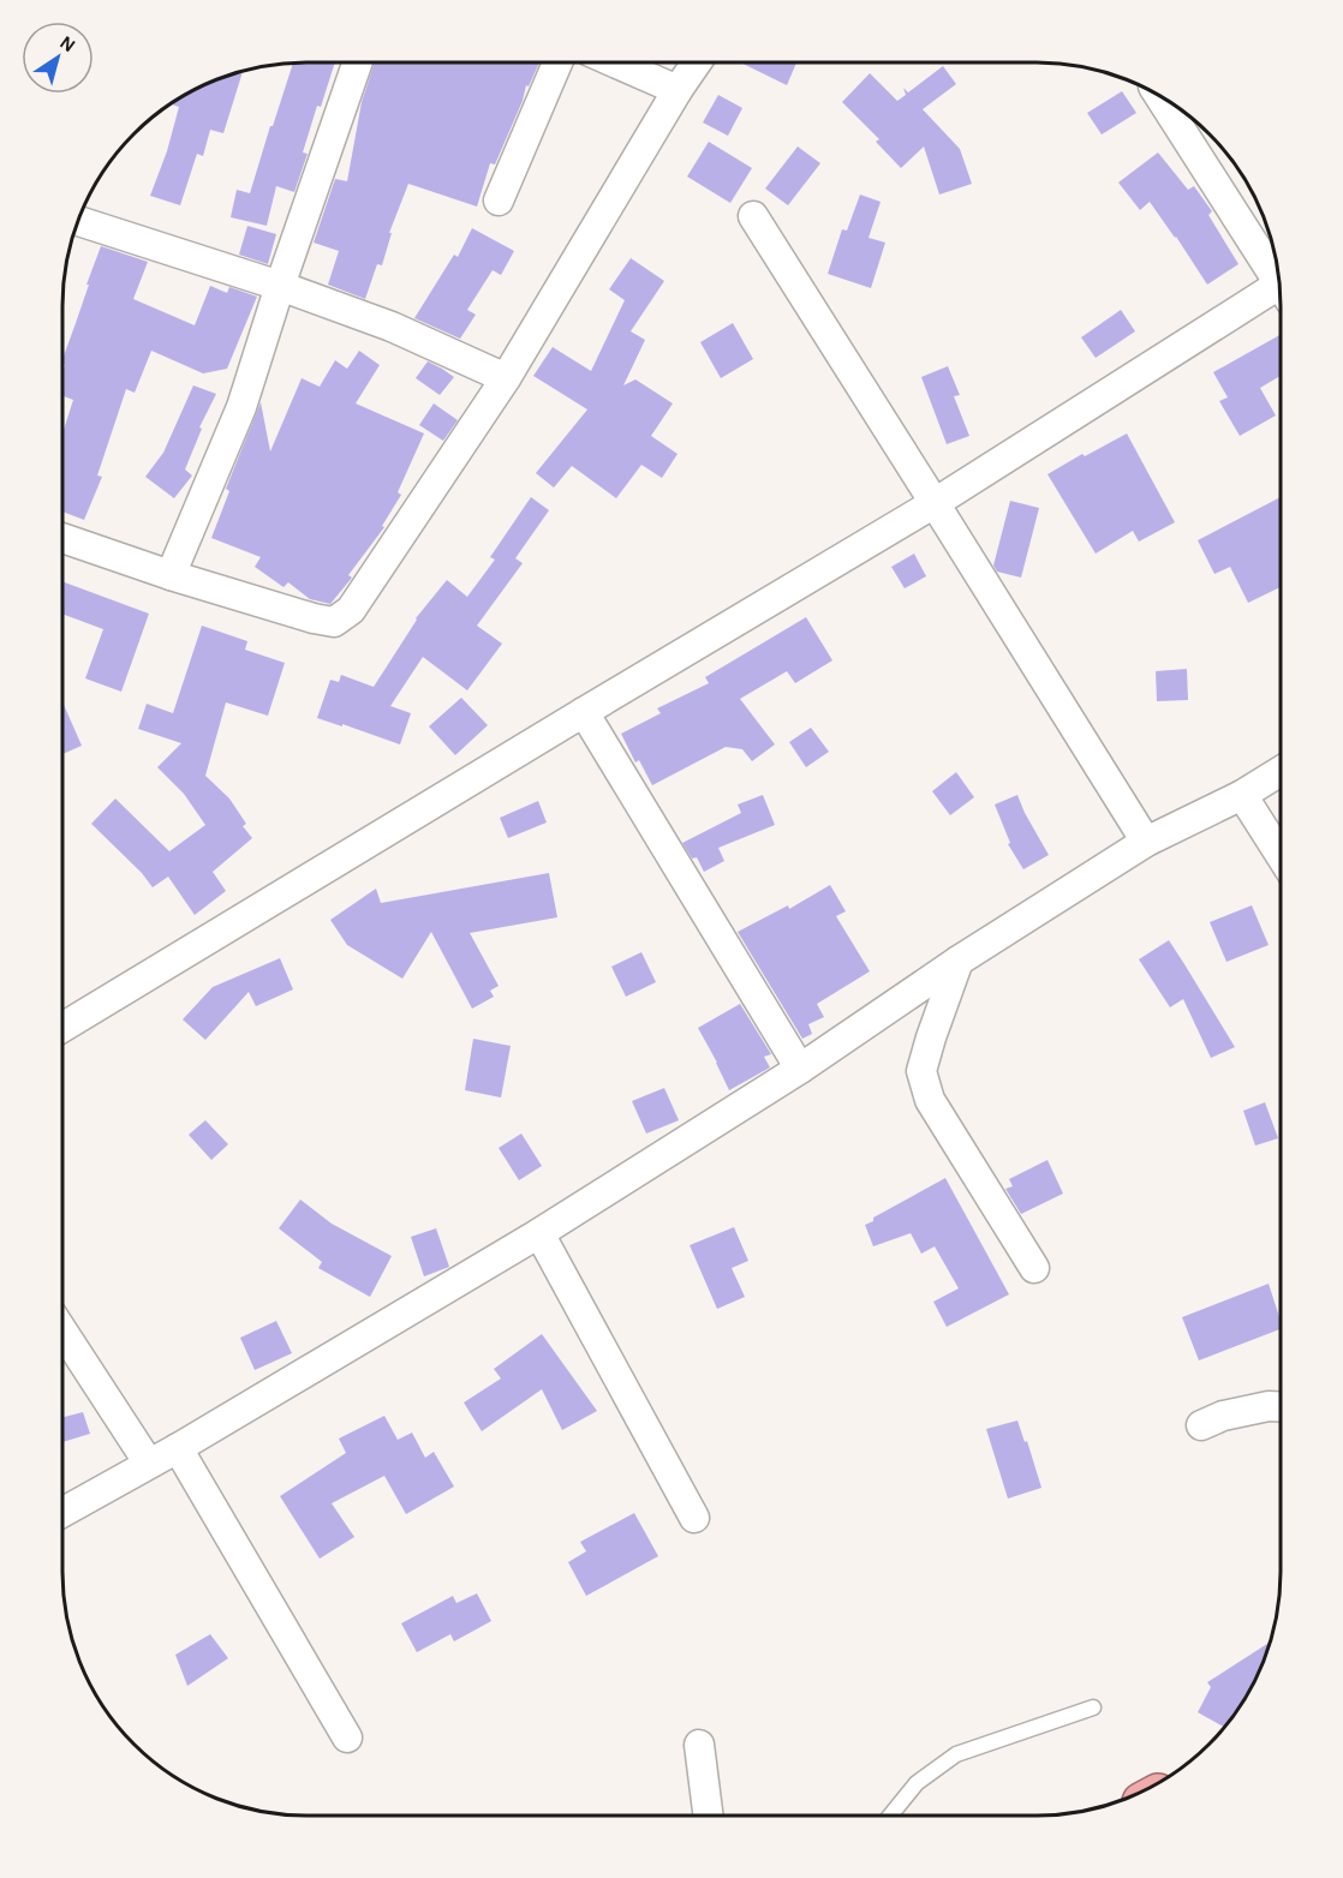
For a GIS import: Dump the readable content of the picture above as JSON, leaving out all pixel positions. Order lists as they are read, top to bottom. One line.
{"north":"top right"}
